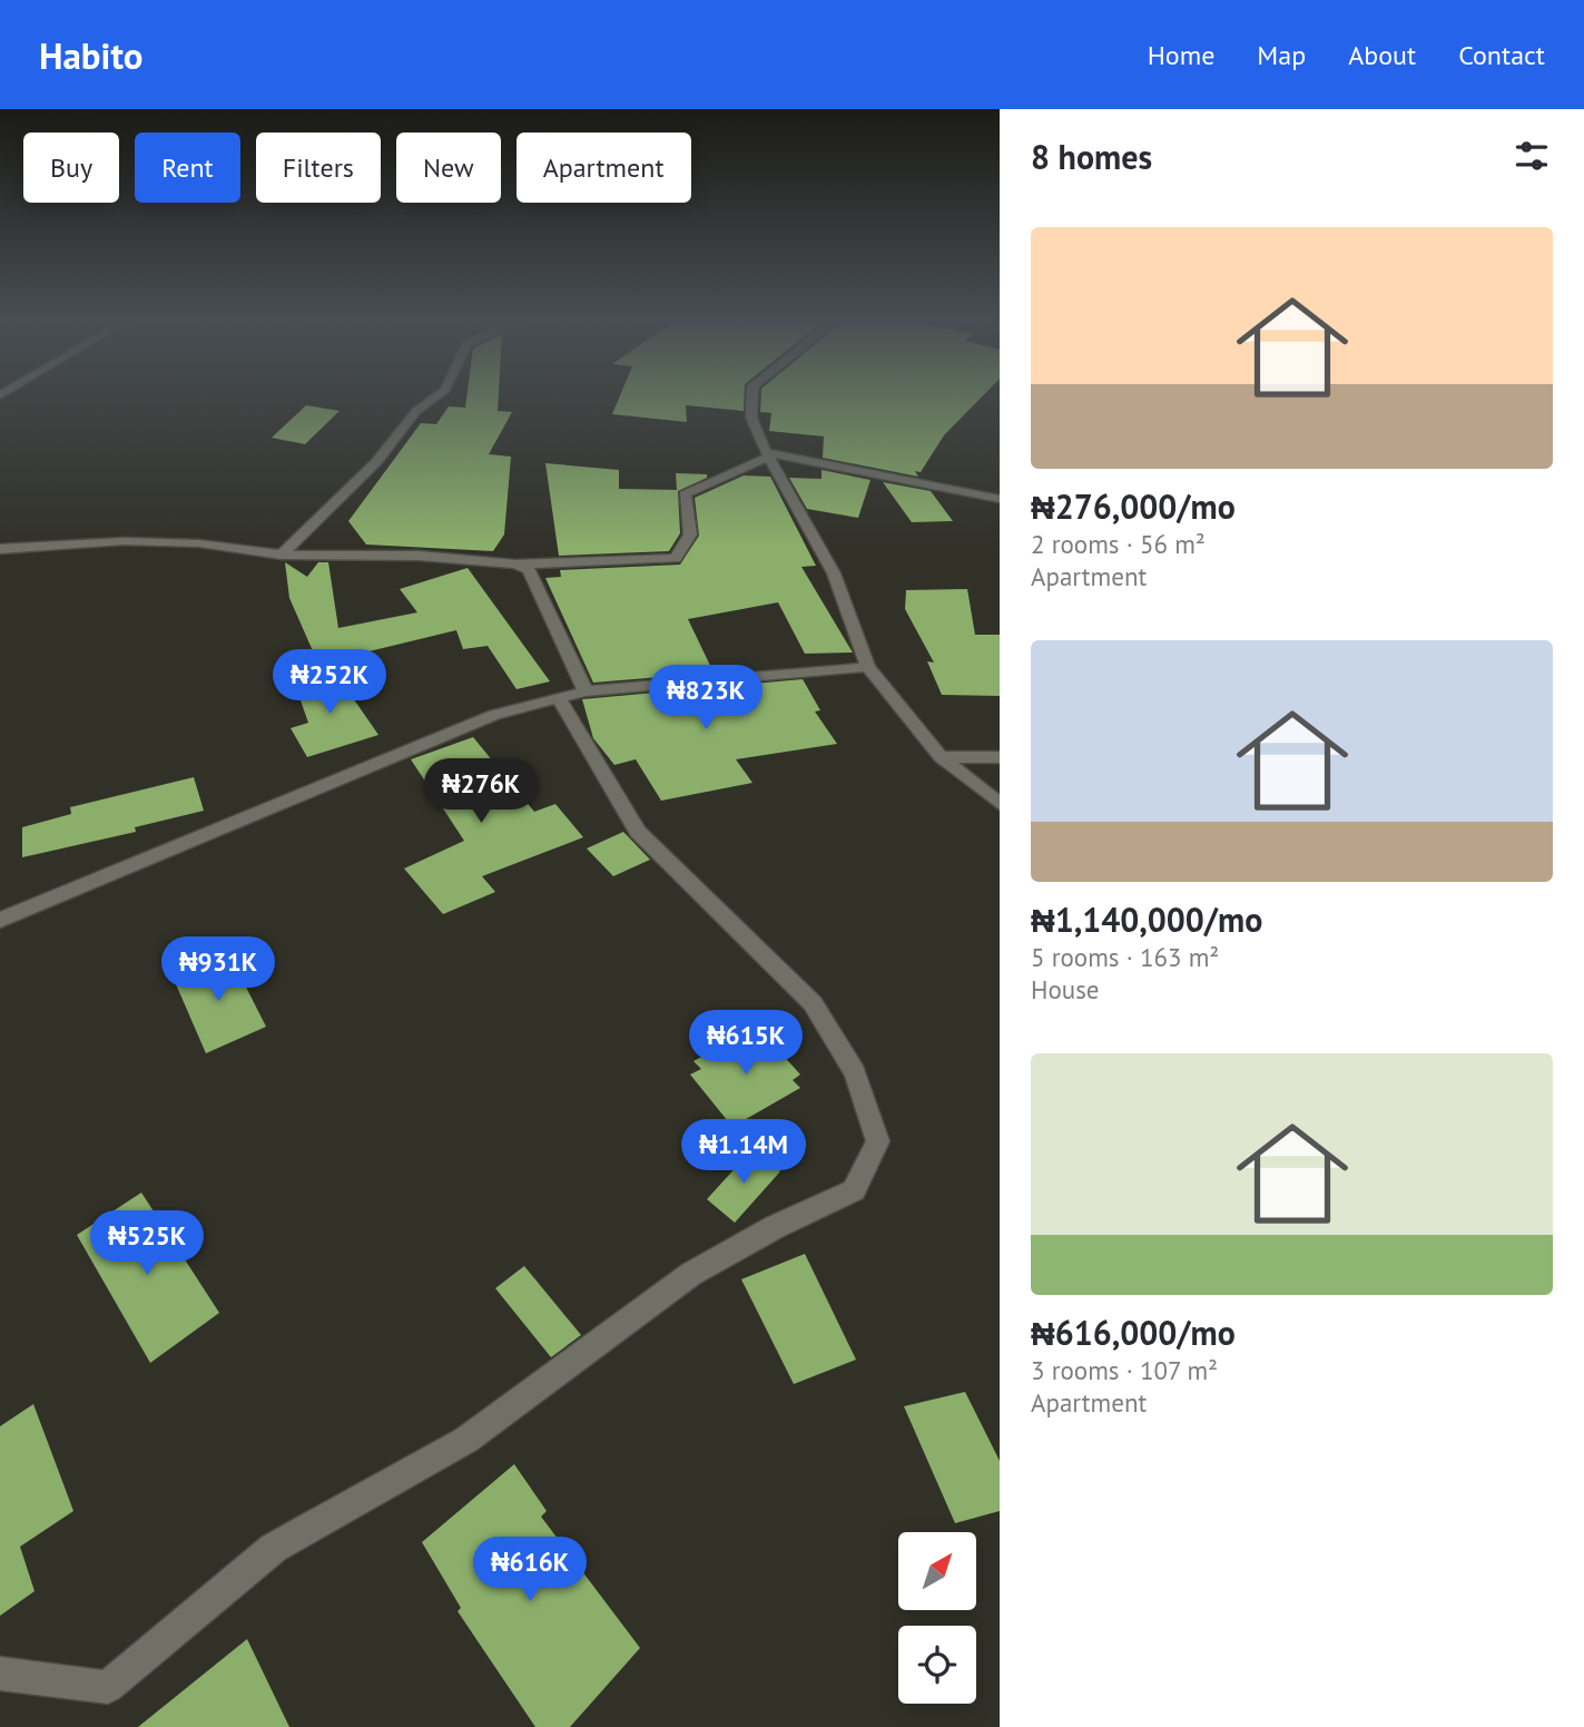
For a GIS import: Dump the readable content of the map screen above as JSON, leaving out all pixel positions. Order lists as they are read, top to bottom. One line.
{"north":"top right","page":{"header":"Habito","nav":["Home","Map","About","Contact"],"heading":"8 homes","chip":["Buy","Rent","Filters","New","Apartment"],"list":[{"name":"₦276,000/mo","note":"2 rooms · 56 m² · Apartment"},{"name":"₦1,140,000/mo","note":"5 rooms · 163 m² · House"},{"name":"₦616,000/mo","note":"3 rooms · 107 m² · Apartment"}],"price":["₦252K","₦823K","₦276K","₦931K","₦615K","₦1.14M","₦525K","₦616K"]}}
